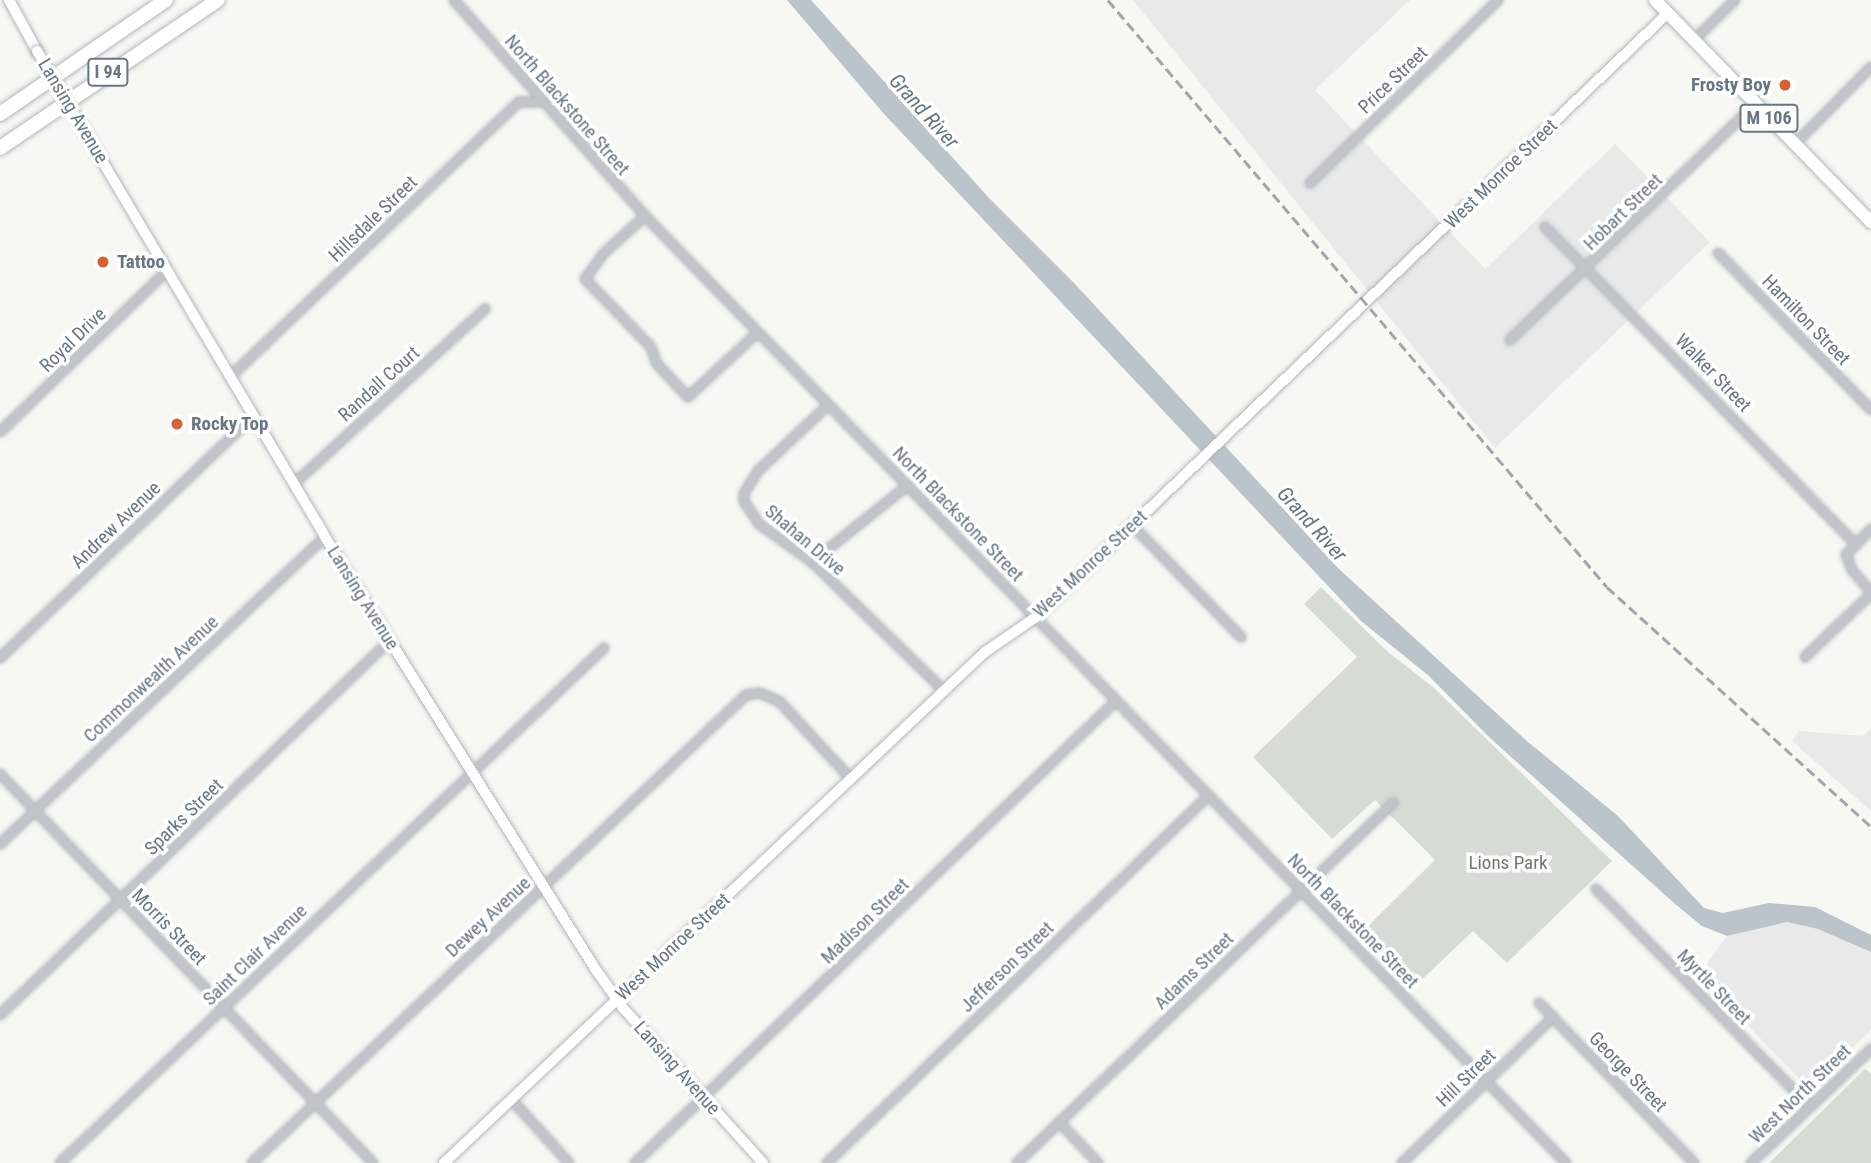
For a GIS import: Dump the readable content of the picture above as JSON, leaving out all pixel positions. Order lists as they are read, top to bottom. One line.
{"streets":{"highway":["I 94"],"main road":["M 106"],"street":["Price Street","North Blackstone Street","Lansing Avenue","West Monroe Street","Hobart Street","Hillsdale Street","Hamilton Street","Royal Drive","Walker Street","Randall Court","Andrew Avenue","Shahan Drive","Commonwealth Avenue","Sparks Street","Dewey Avenue","Madison Street","Morris Street","Saint Clair Avenue","Jefferson Street","Adams Street","Myrtle Street","George Street","Hill Street","West North Street"]},"crossings":[["North Blackstone Street","West Monroe Street"],["North Blackstone Street","Hillsdale Street"],["North Blackstone Street","Shahan Drive"],["North Blackstone Street","Madison Street"],["North Blackstone Street","Jefferson Street"],["North Blackstone Street","Adams Street"],["North Blackstone Street","Hill Street"],["Lansing Avenue","West Monroe Street"],["Lansing Avenue","Hillsdale Street"],["Lansing Avenue","Royal Drive"],["Lansing Avenue","Randall Court"],["Lansing Avenue","Andrew Avenue"],["Lansing Avenue","Commonwealth Avenue"],["Lansing Avenue","Sparks Street"],["Lansing Avenue","Dewey Avenue"],["Lansing Avenue","Madison Street"],["Lansing Avenue","Saint Clair Avenue"],["M 106","West Monroe Street"],["M 106","Hobart Street"],["West Monroe Street","Shahan Drive"],["West Monroe Street","Dewey Avenue"],["Hobart Street","Walker Street"],["Commonwealth Avenue","Morris Street"],["Sparks Street","Morris Street"],["Dewey Avenue","Morris Street"],["Morris Street","Saint Clair Avenue"],["Myrtle Street","West North Street"],["George Street","Hill Street"]],"water":["Grand River"],"parks":["Lions Park"],"places":["Frosty Boy","Tattoo","Rocky Top"]}
